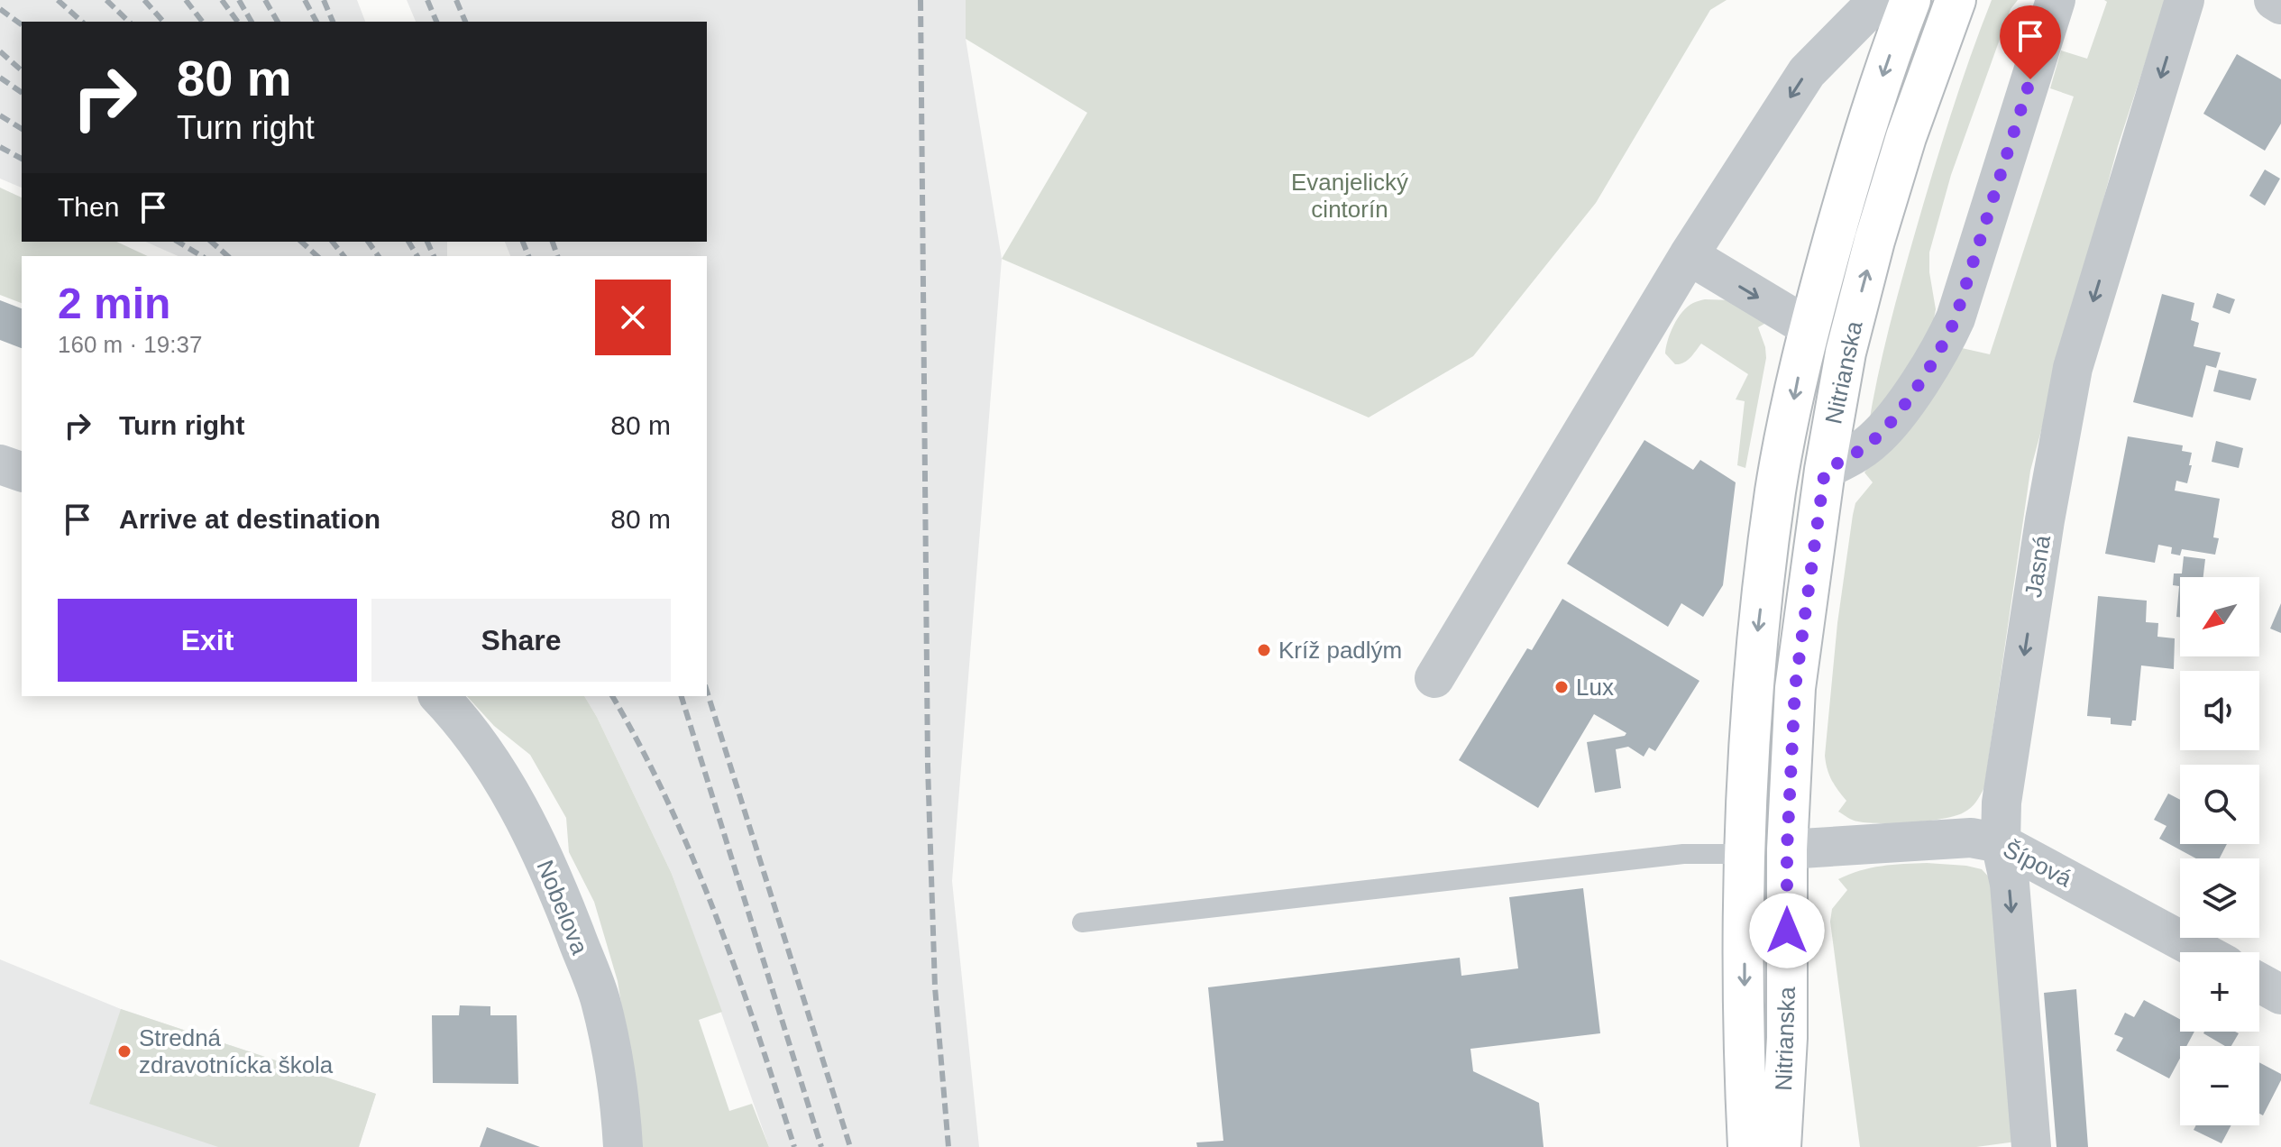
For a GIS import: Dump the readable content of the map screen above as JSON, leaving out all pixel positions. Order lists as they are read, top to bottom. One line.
{"streets":{"main road":["Nitrianska"],"street":["Jasná","Šípová","Nobelova"]},"crossings":[["Nitrianska","Šípová"],["Jasná","Šípová"]],"parks":["Evanjelický cintorín"],"places":["Kríž padlým","Lux","Stredná zdravotnícka škola"],"north":"bottom left","page":{"turn":["80 m","Turn right"],"then":"Then","heading":["2 min","160 m · 19:37"],"list":[{"name":"Turn right","value":"80 m"},{"name":"Arrive at destination","value":"80 m"}],"map_buttons":["+","−"],"buttons":["Exit","Share"]}}
